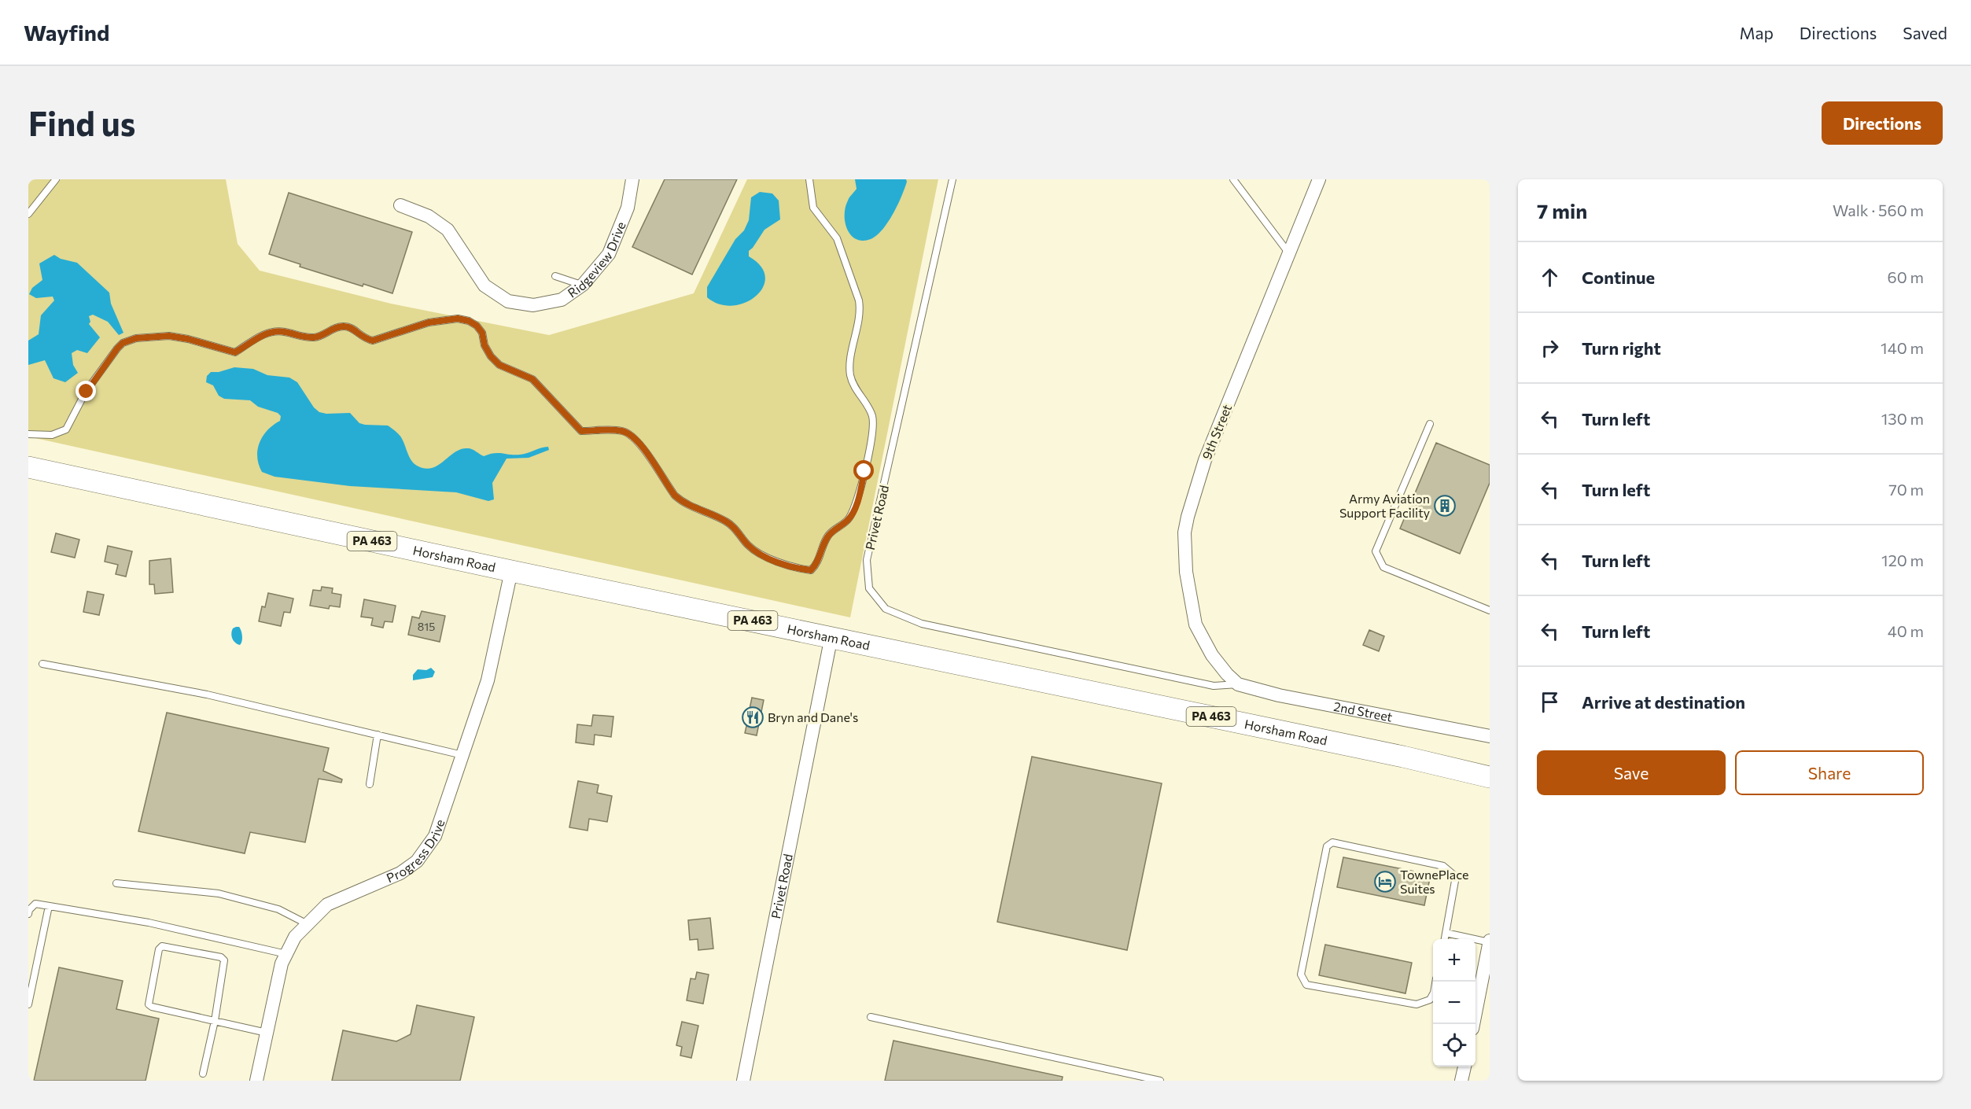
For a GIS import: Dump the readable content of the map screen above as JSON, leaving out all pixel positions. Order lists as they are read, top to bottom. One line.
{"streets":{"main road":["PA 463","Horsham Road"],"street":["Ridgeview Drive","9th Street","Privet Road","2nd Street","Progress Drive"]},"crossings":[["9th Street","Privet Road"],["9th Street","2nd Street"],["Privet Road","Horsham Road"],["Privet Road","2nd Street"],["Horsham Road","Progress Drive"]],"places":{"building":["Army Aviation Support Facility"],"restaurant":["Bryn and Dane's"],"hotel":["TownePlace Suites"]},"house_numbers":["815"],"page":{"header":"Wayfind","nav":["Map","Directions","Saved"],"buttons":["Directions",["Save","Share"]],"title":"Find us","heading":["7 min","Walk · 560 m"],"list":[["Continue","60 m"],["Turn right","140 m"],["Turn left","130 m"],["Turn left","70 m"],["Turn left","120 m"],["Turn left","40 m"],"Arrive at destination"],"map_buttons":["+","−"]}}
